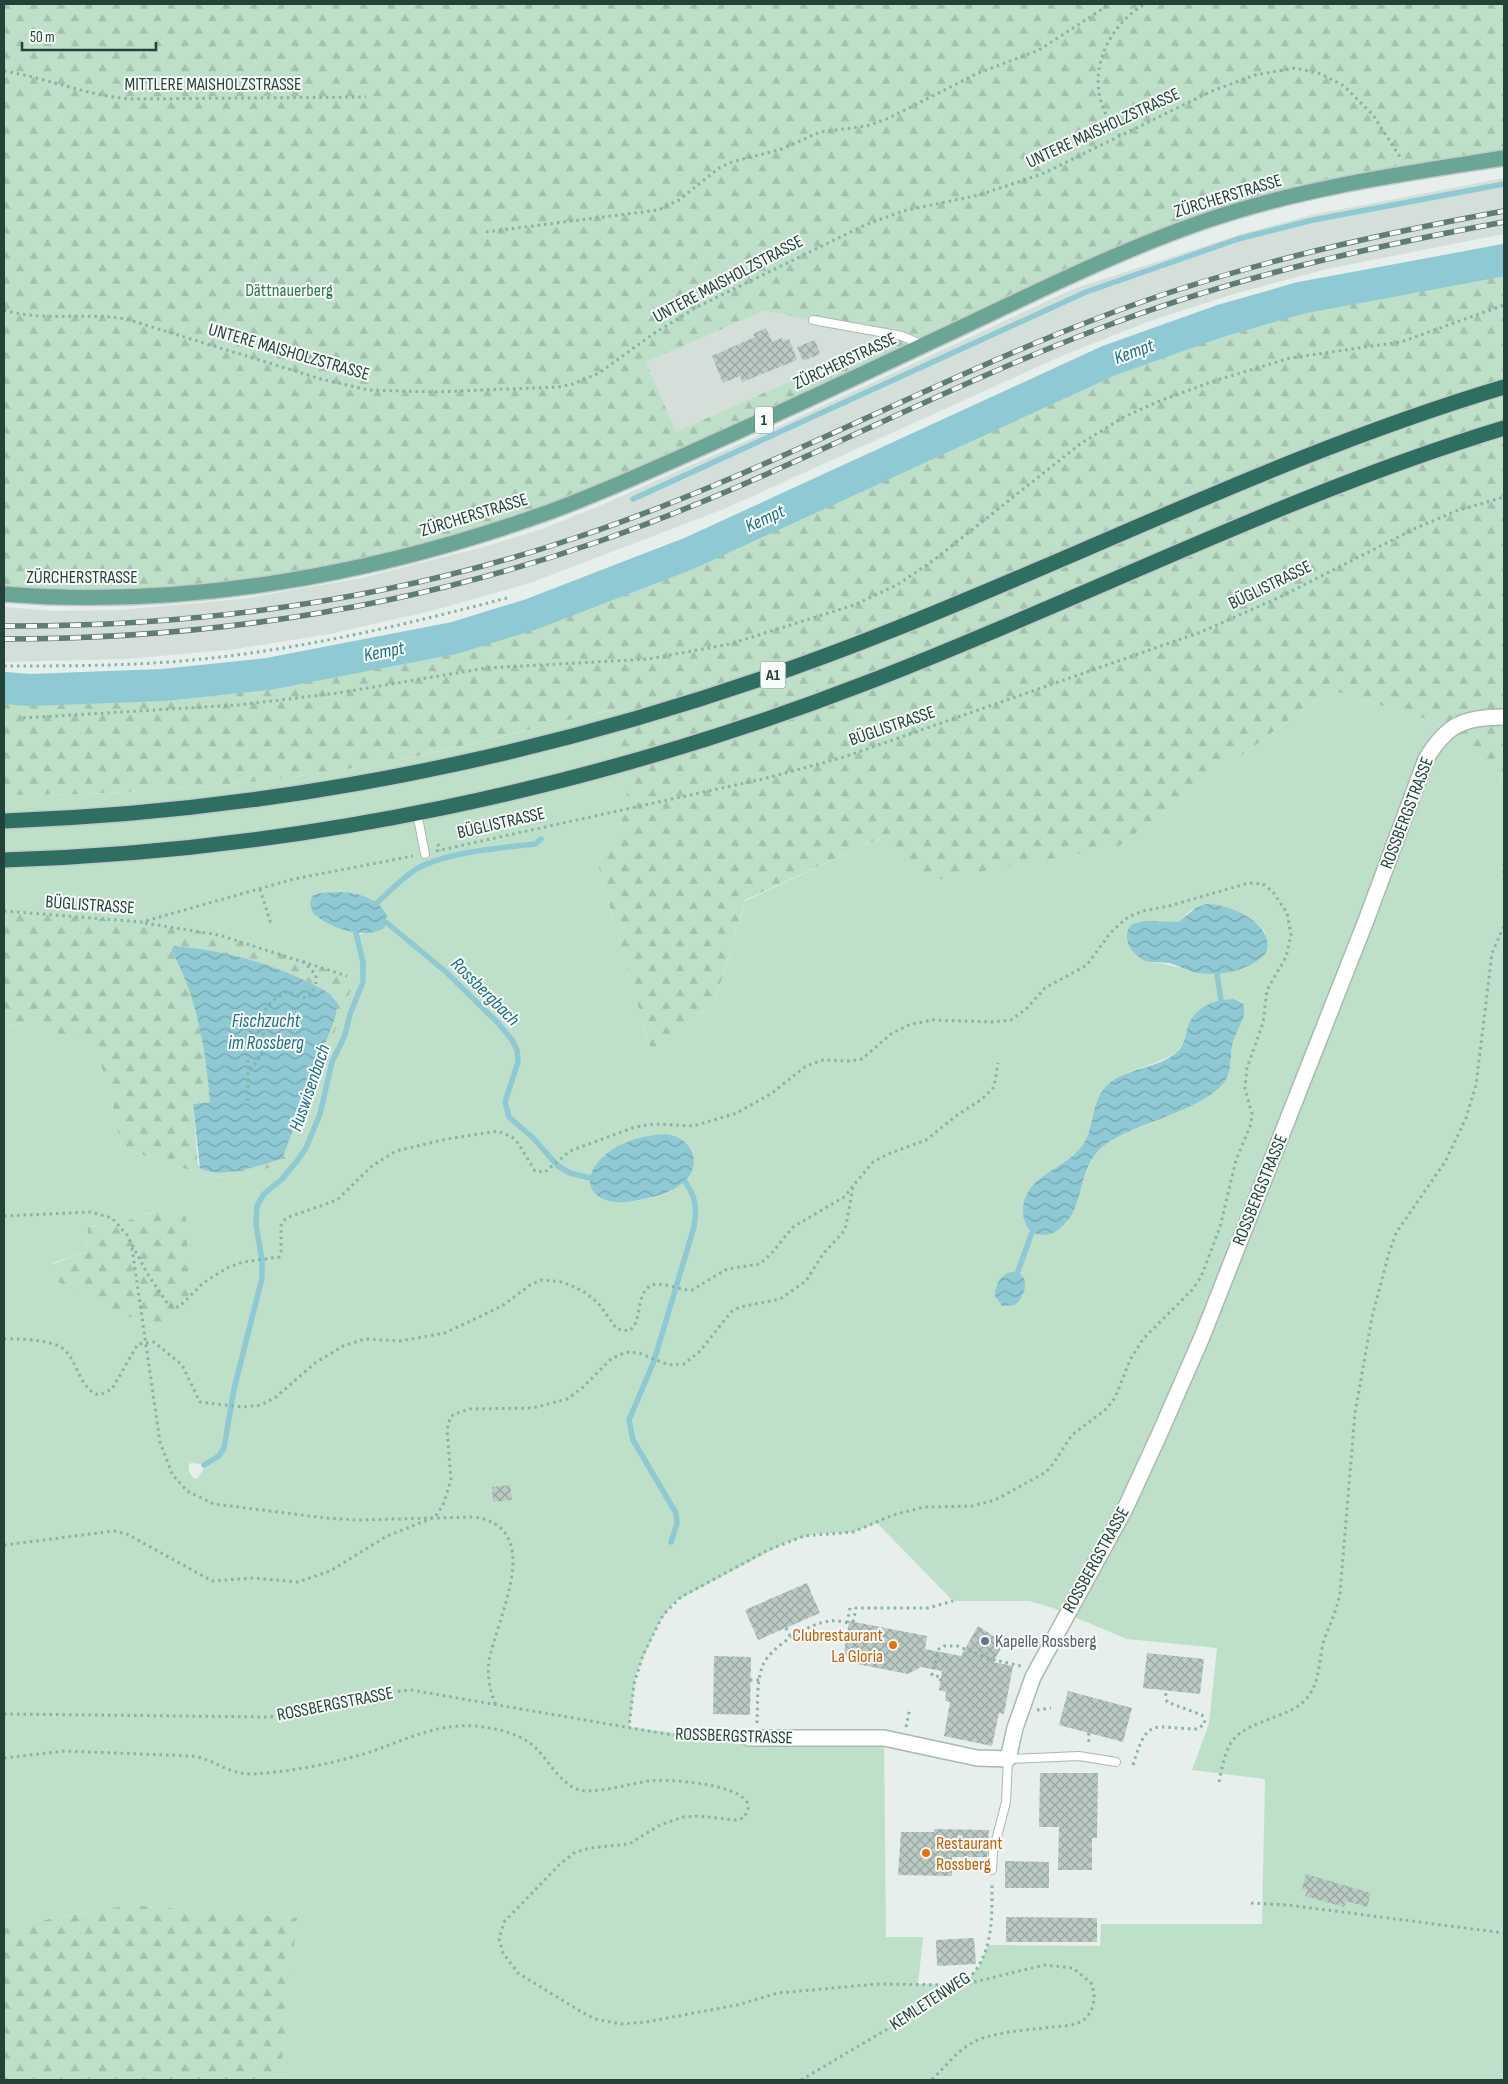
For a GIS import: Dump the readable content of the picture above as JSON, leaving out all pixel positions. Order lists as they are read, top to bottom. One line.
{"streets":{"highway":["A1"],"main road":["ZÜRCHERSTRASSE","1"],"street":["ROSSBERGSTRASSE"],"path":["MITTLERE MAISHOLZSTRASSE","UNTERE MAISHOLZSTRASSE","BÜGLISTRASSE","KEMLETENWEG"]},"crossings":[["UNTERE MAISHOLZSTRASSE","ZÜRCHERSTRASSE"]],"water":["Kempt","Rossbergbach","Fischzucht im Rossberg","Huswisenbach"],"parks":["Dättnauerberg"],"places":["Kapelle Rossberg","Clubrestaurant La Gloria","Restaurant Rossberg"],"scale_bar":"50 m"}
